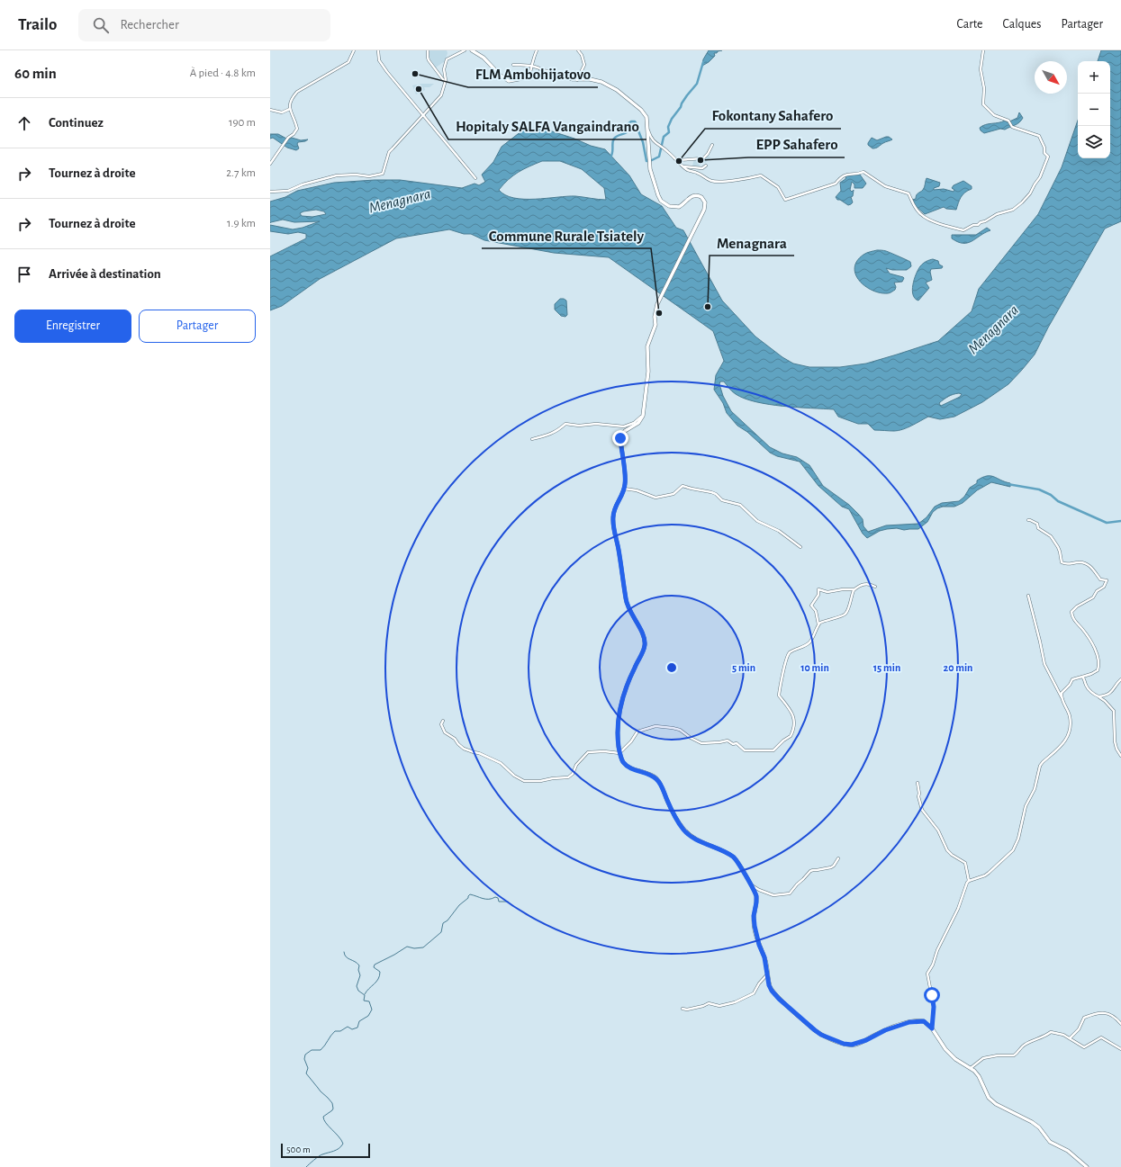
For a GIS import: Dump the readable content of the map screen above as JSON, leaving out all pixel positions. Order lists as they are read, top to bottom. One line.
{"water":["Menagnara"],"places":["FLM Ambohijatovo","Hopitaly SALFA Vangaindrano","EPP Sahafero","Fokontany Sahafero","Menagnara","Commune Rurale Tsiately"],"scale_bar":"500 m","north":"bottom right","page":{"header":"Trailo","search":"Rechercher","nav":["Carte","Calques","Partager"],"heading":["60 min","À pied · 4.8 km"],"map_buttons":["+","−"],"list":[["Continuez","190 m"],["Tournez à droite","2.7 km"],["Tournez à droite","1.9 km"],"Arrivée à destination"],"buttons":["Enregistrer","Partager"],"scale":"500 m"},"rings":["5 min","10 min","15 min","20 min"]}
